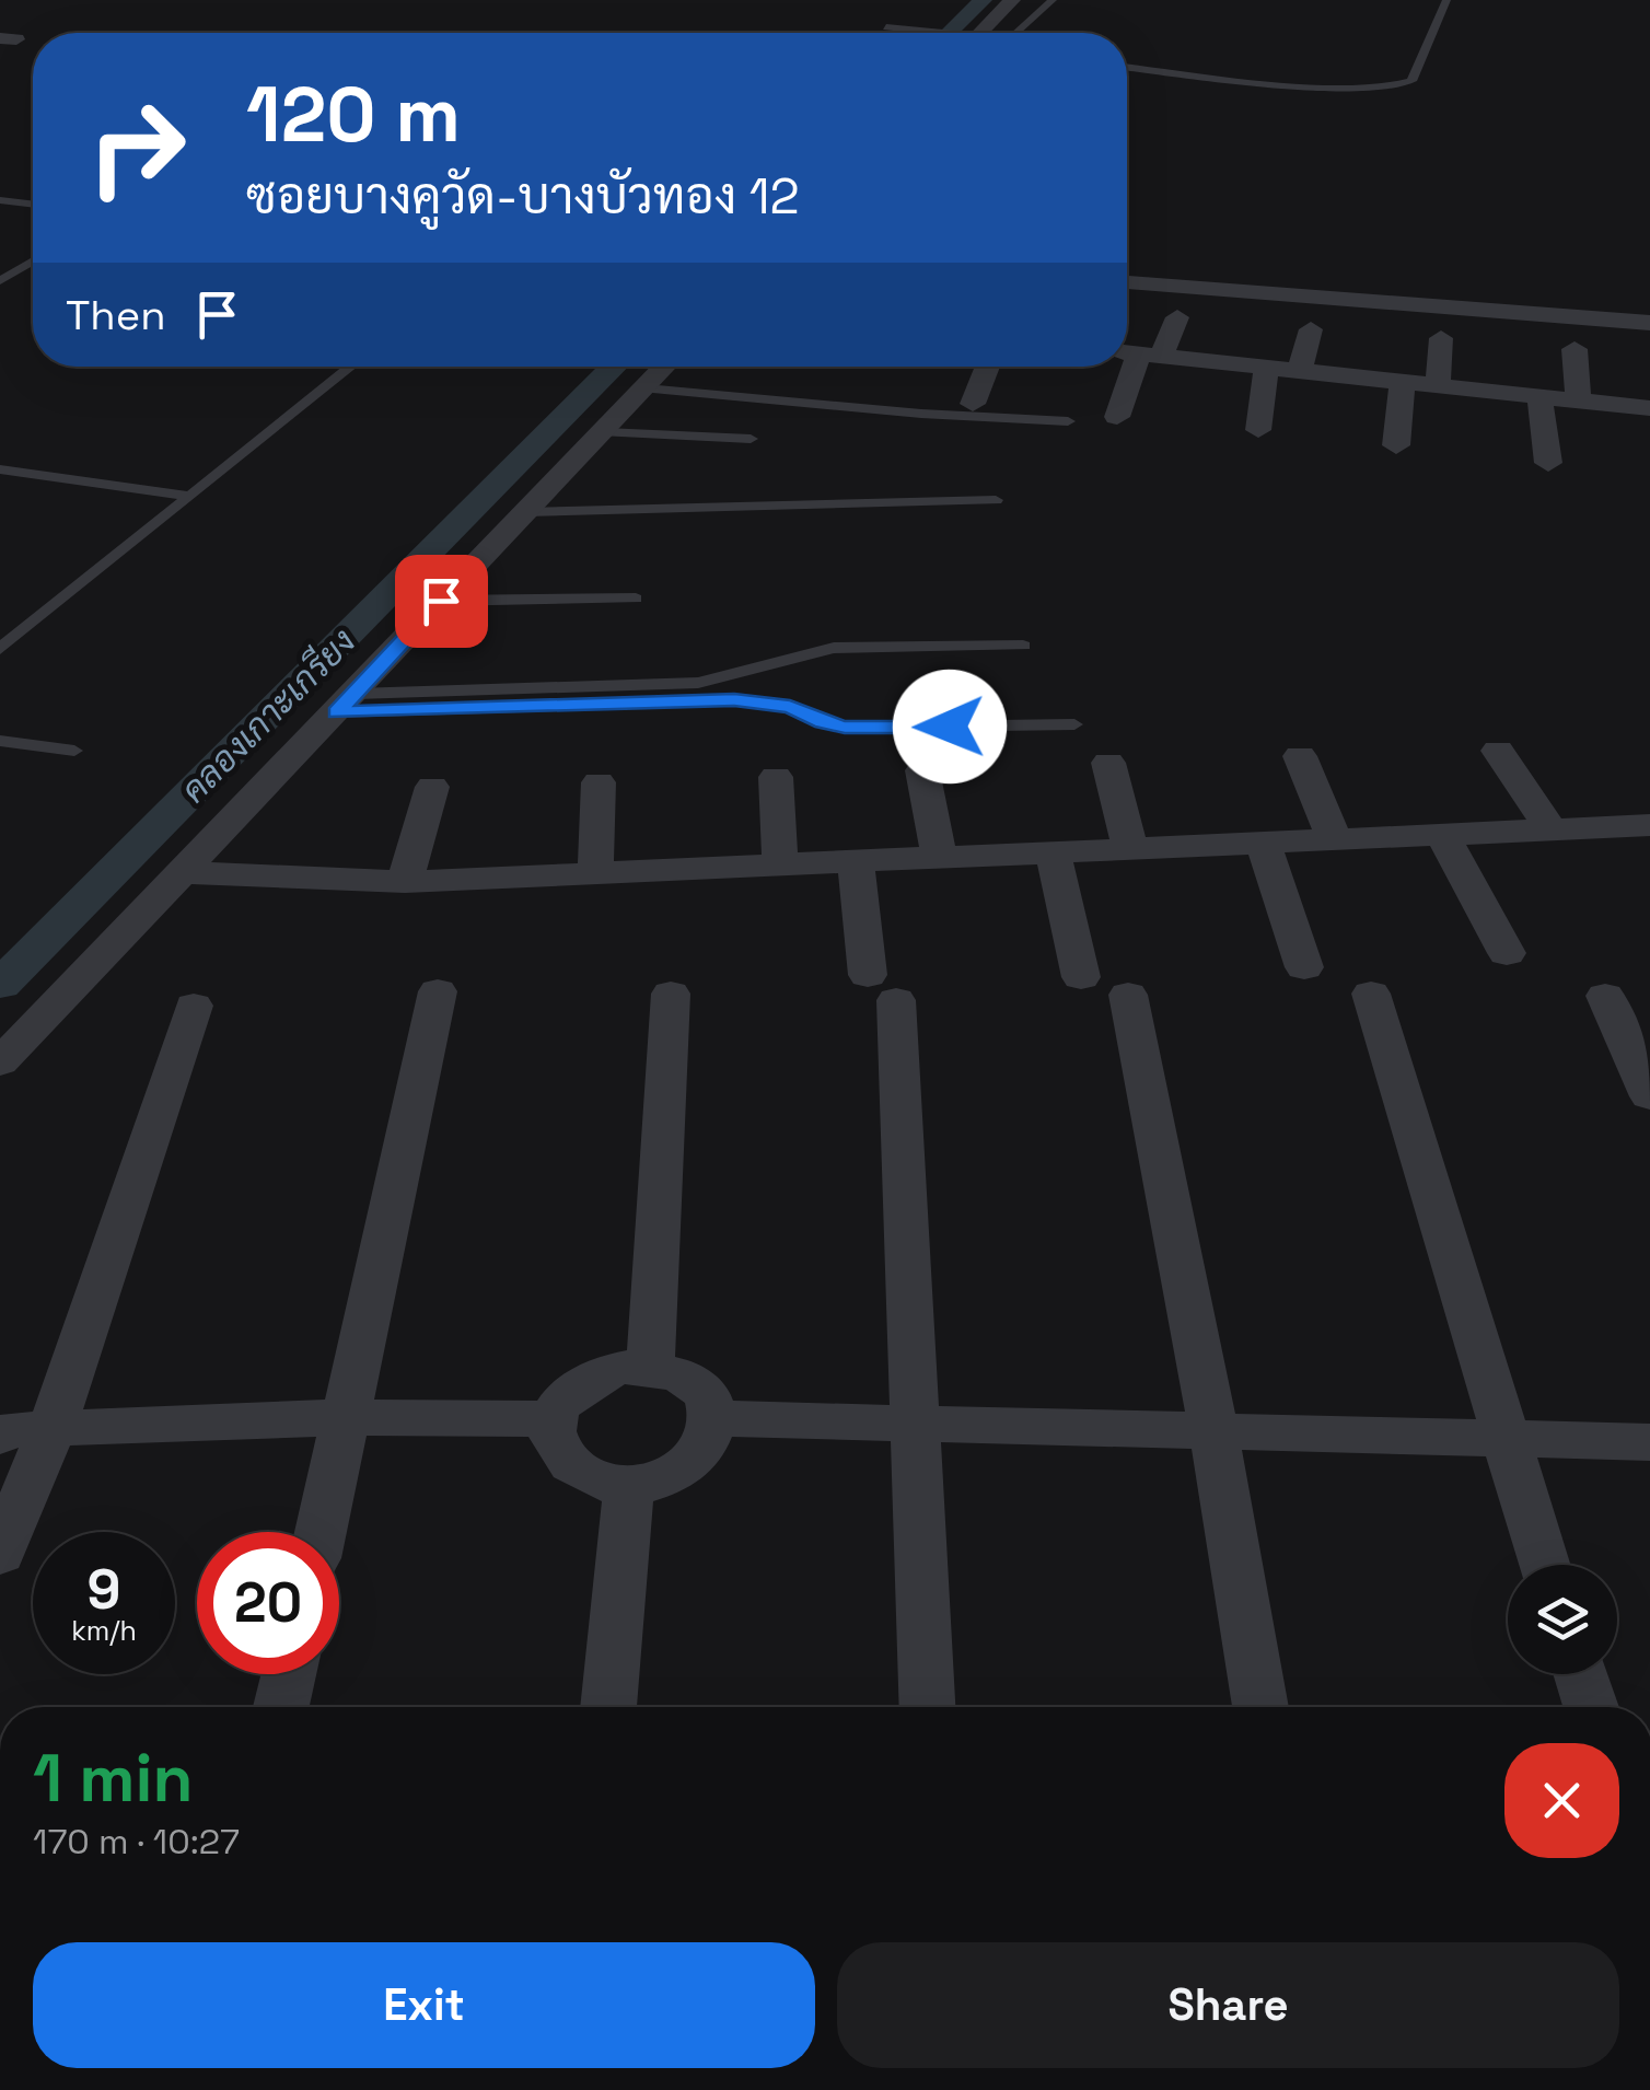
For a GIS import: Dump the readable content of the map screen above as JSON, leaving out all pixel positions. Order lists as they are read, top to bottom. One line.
{"water":["คลองเกาะเกรียง"],"page":{"turn":["120 m","ซอยบางคูวัด-บางบัวทอง 12"],"then":"Then","speed":"9 km/h","limit":"20","heading":["1 min","170 m · 10:27"],"buttons":["Exit","Share"]}}
